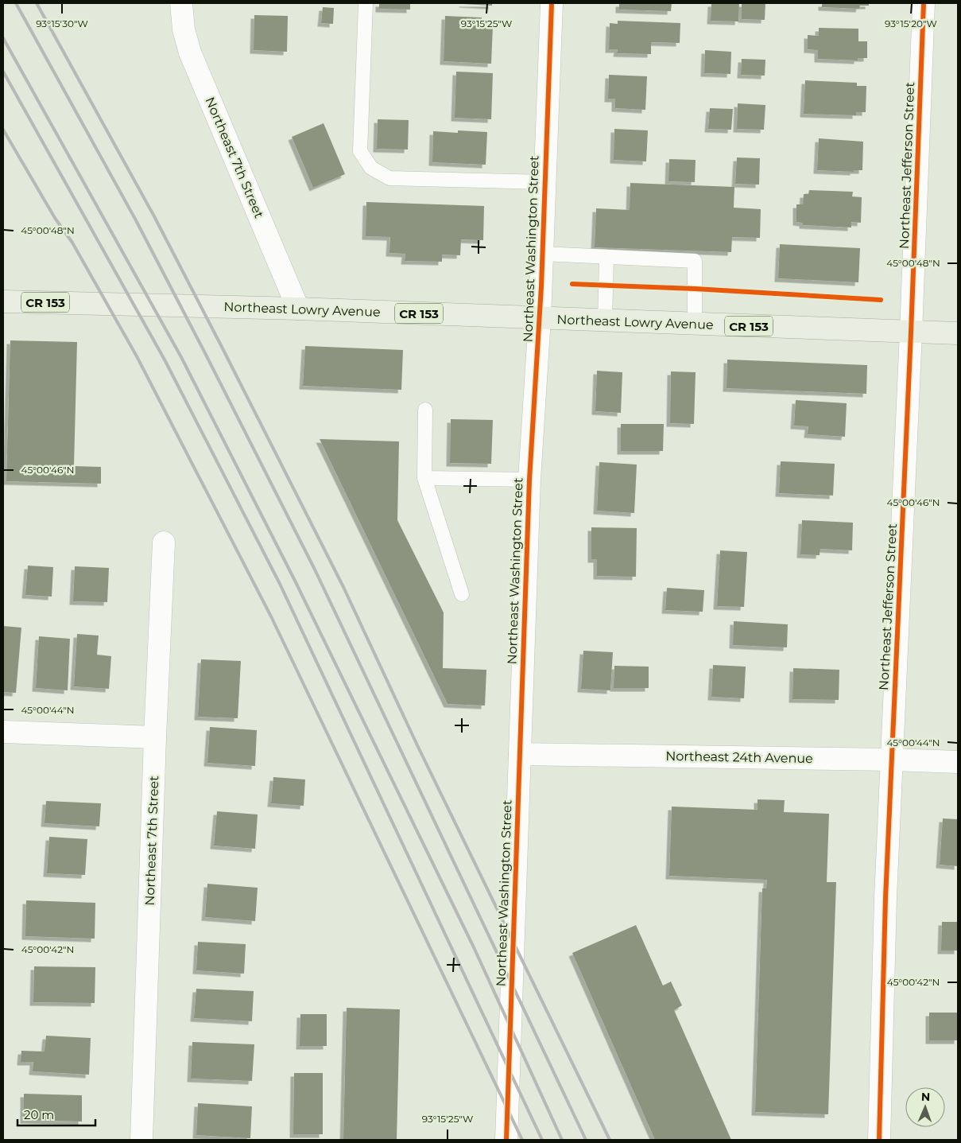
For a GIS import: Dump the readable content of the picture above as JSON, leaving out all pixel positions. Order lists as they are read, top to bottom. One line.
{"streets":{"main road":["CR 153","Northeast Lowry Avenue"],"street":["Northeast 7th Street","Northeast Jefferson Street","Northeast Washington Street","Northeast 24th Avenue"]},"crossings":[["Northeast 7th Street","Northeast Lowry Avenue"],["Northeast Jefferson Street","Northeast Lowry Avenue"],["Northeast Jefferson Street","Northeast 24th Avenue"],["Northeast Washington Street","Northeast Lowry Avenue"],["Northeast Washington Street","Northeast 24th Avenue"]],"scale_bar":"20 m","north":"top","coordinates":["93°15'30\"W","93°15'25\"W","93°15'20\"W","45°00'48\"N","45°00'46\"N","45°00'44\"N","45°00'42\"N"]}
